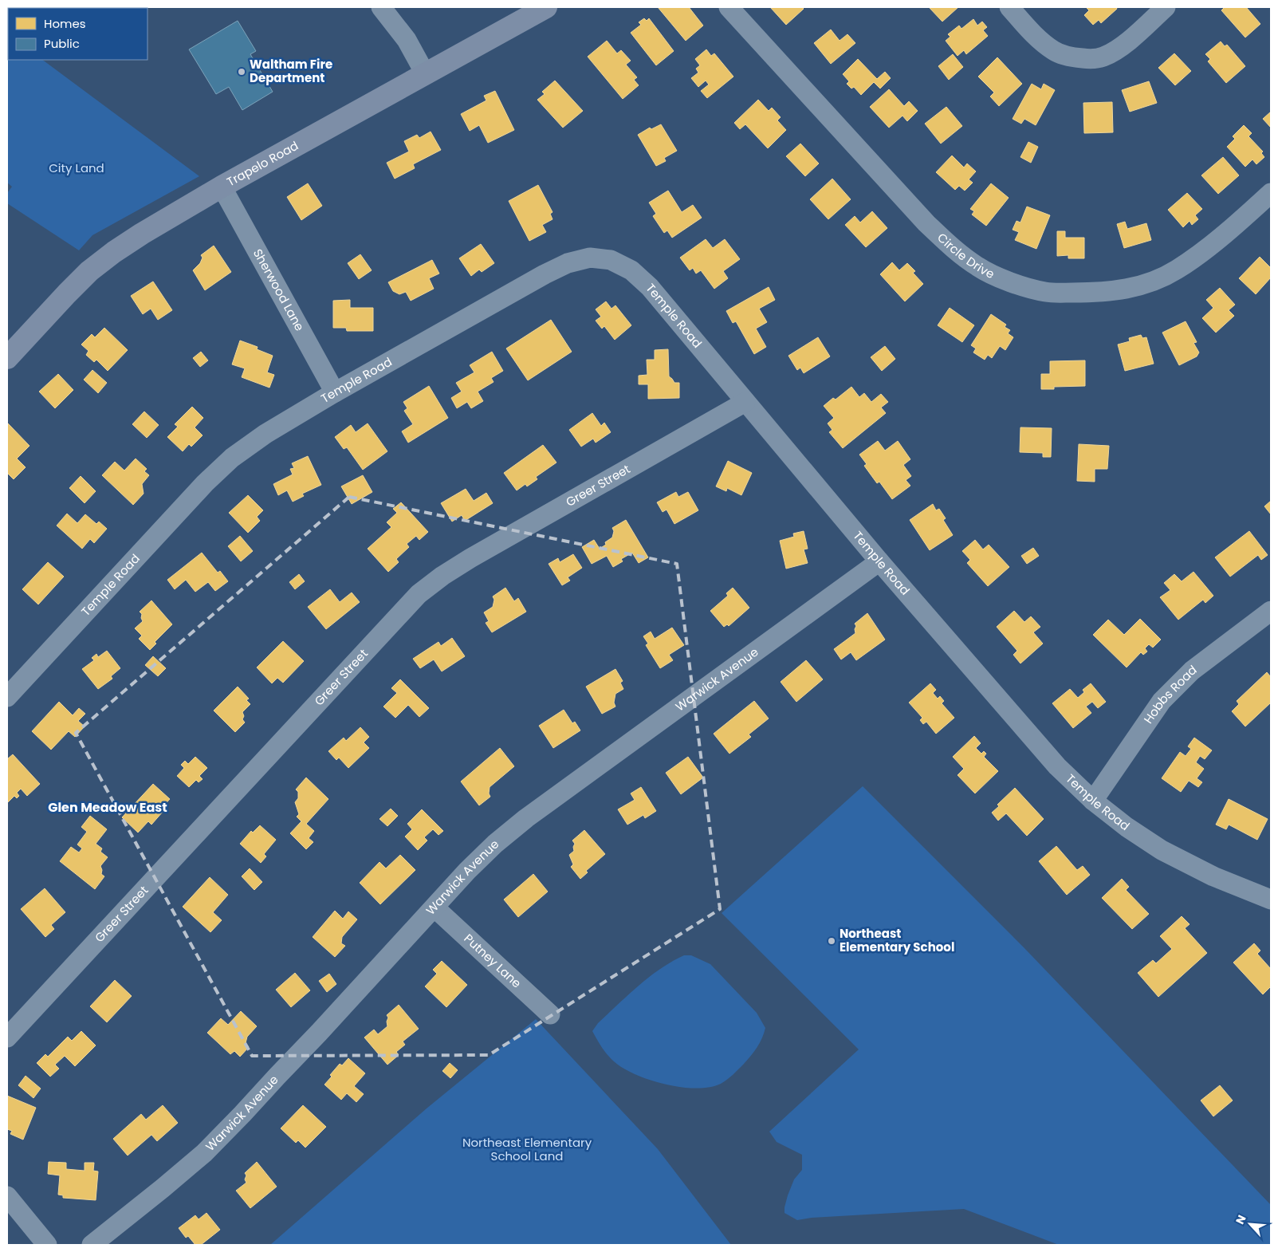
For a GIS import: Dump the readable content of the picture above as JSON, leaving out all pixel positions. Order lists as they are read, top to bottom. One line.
{"streets":{"main road":["Trapelo Road"],"street":["Circle Drive","Sherwood Lane","Temple Road","Greer Street","Warwick Avenue","Hobbs Road","Putney Lane"]},"crossings":[["Trapelo Road","Sherwood Lane"],["Sherwood Lane","Temple Road"],["Temple Road","Greer Street"],["Temple Road","Warwick Avenue"],["Temple Road","Hobbs Road"],["Warwick Avenue","Putney Lane"]],"districts":["Glen Meadow East"],"parks":["City Land","Northeast Elementary School Land"],"places":["Waltham Fire Department","Northeast Elementary School"],"legend":["Homes","Public"],"north":"top left"}
